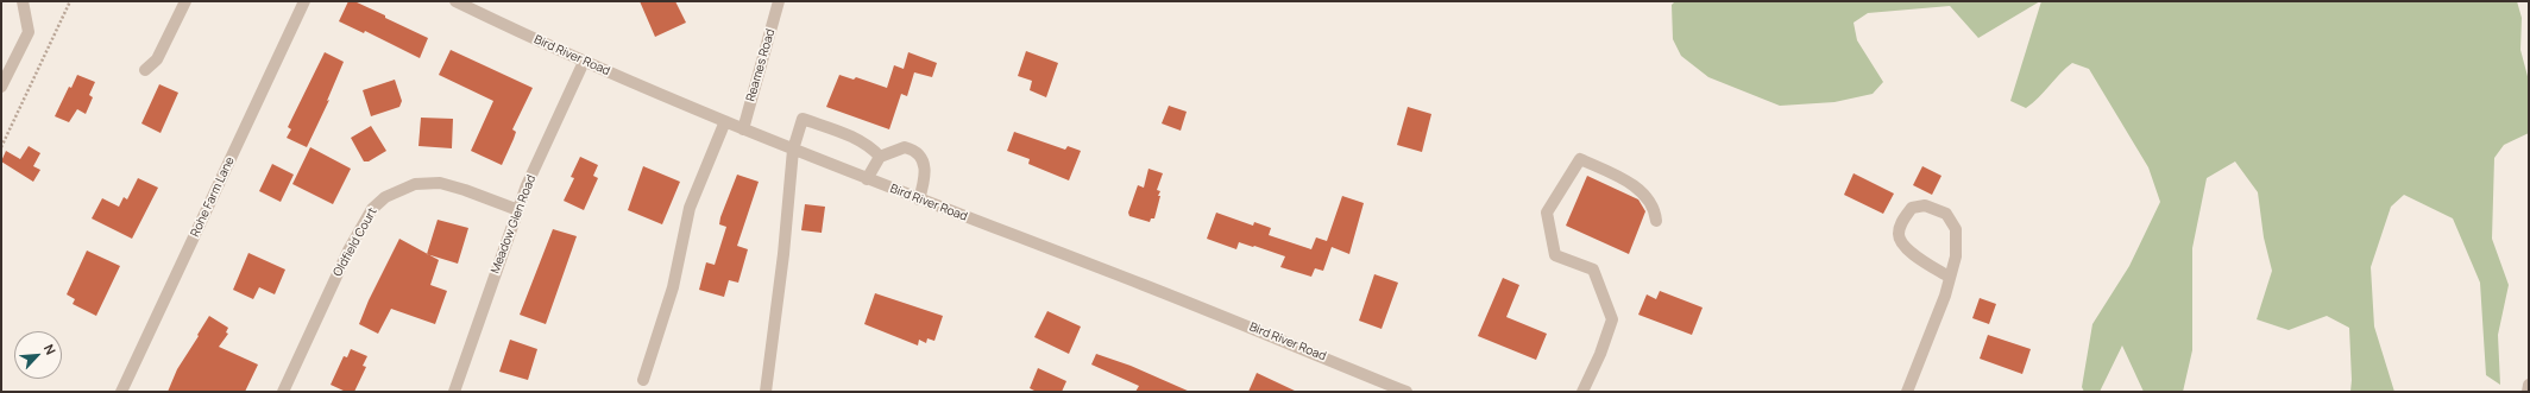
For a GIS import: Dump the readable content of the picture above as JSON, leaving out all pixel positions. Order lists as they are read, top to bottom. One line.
{"streets":{"street":["Bird River Road","Reames Road","Rohe Farm Lane","Meadow Glen Road","Oldfield Court"]},"crossings":[["Bird River Road","Reames Road"],["Bird River Road","Meadow Glen Road"],["Meadow Glen Road","Oldfield Court"]],"north":"top right"}
